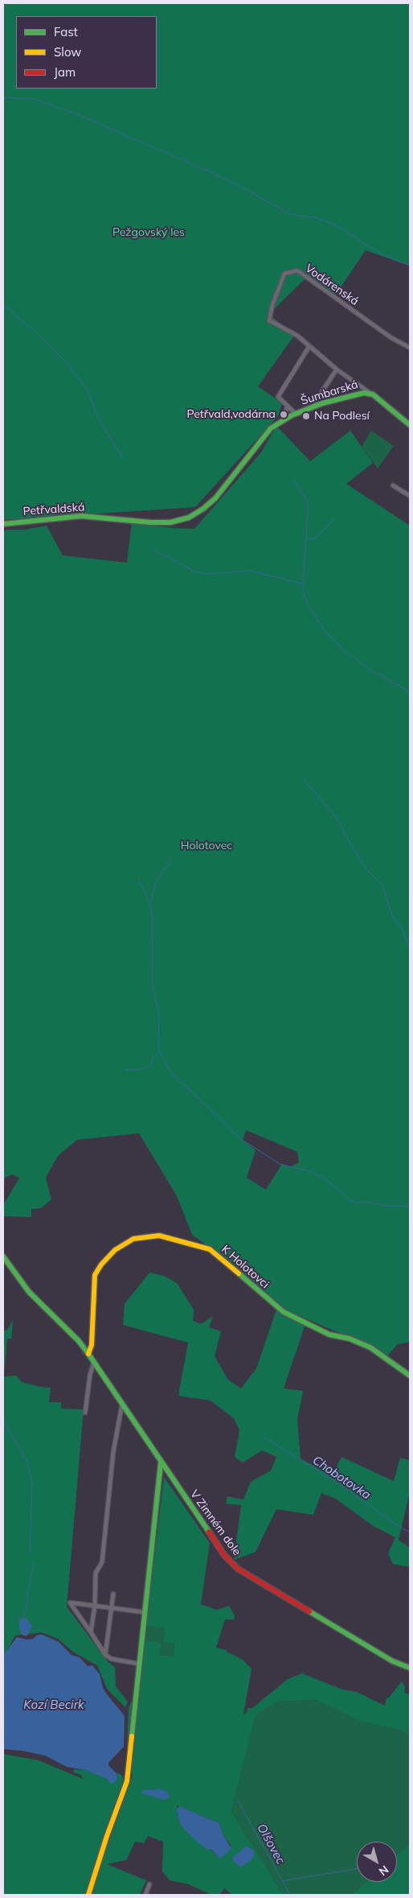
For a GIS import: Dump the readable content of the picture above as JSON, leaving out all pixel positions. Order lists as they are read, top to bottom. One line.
{"streets":{"street":["Vodárenská","Šumbarská","Petřvaldská","K Holotovci","V Zimném dole"]},"crossings":[["Vodárenská","Šumbarská"],["Šumbarská","Petřvaldská"],["K Holotovci","V Zimném dole"]],"water":["Chobotovka","Kozí Becirk","Olšovec"],"parks":["Pežgovský les","Holotovec"],"places":["Petřvald,vodárna","Na Podlesí"],"legend":["Fast","Slow","Jam"],"north":"bottom right"}
